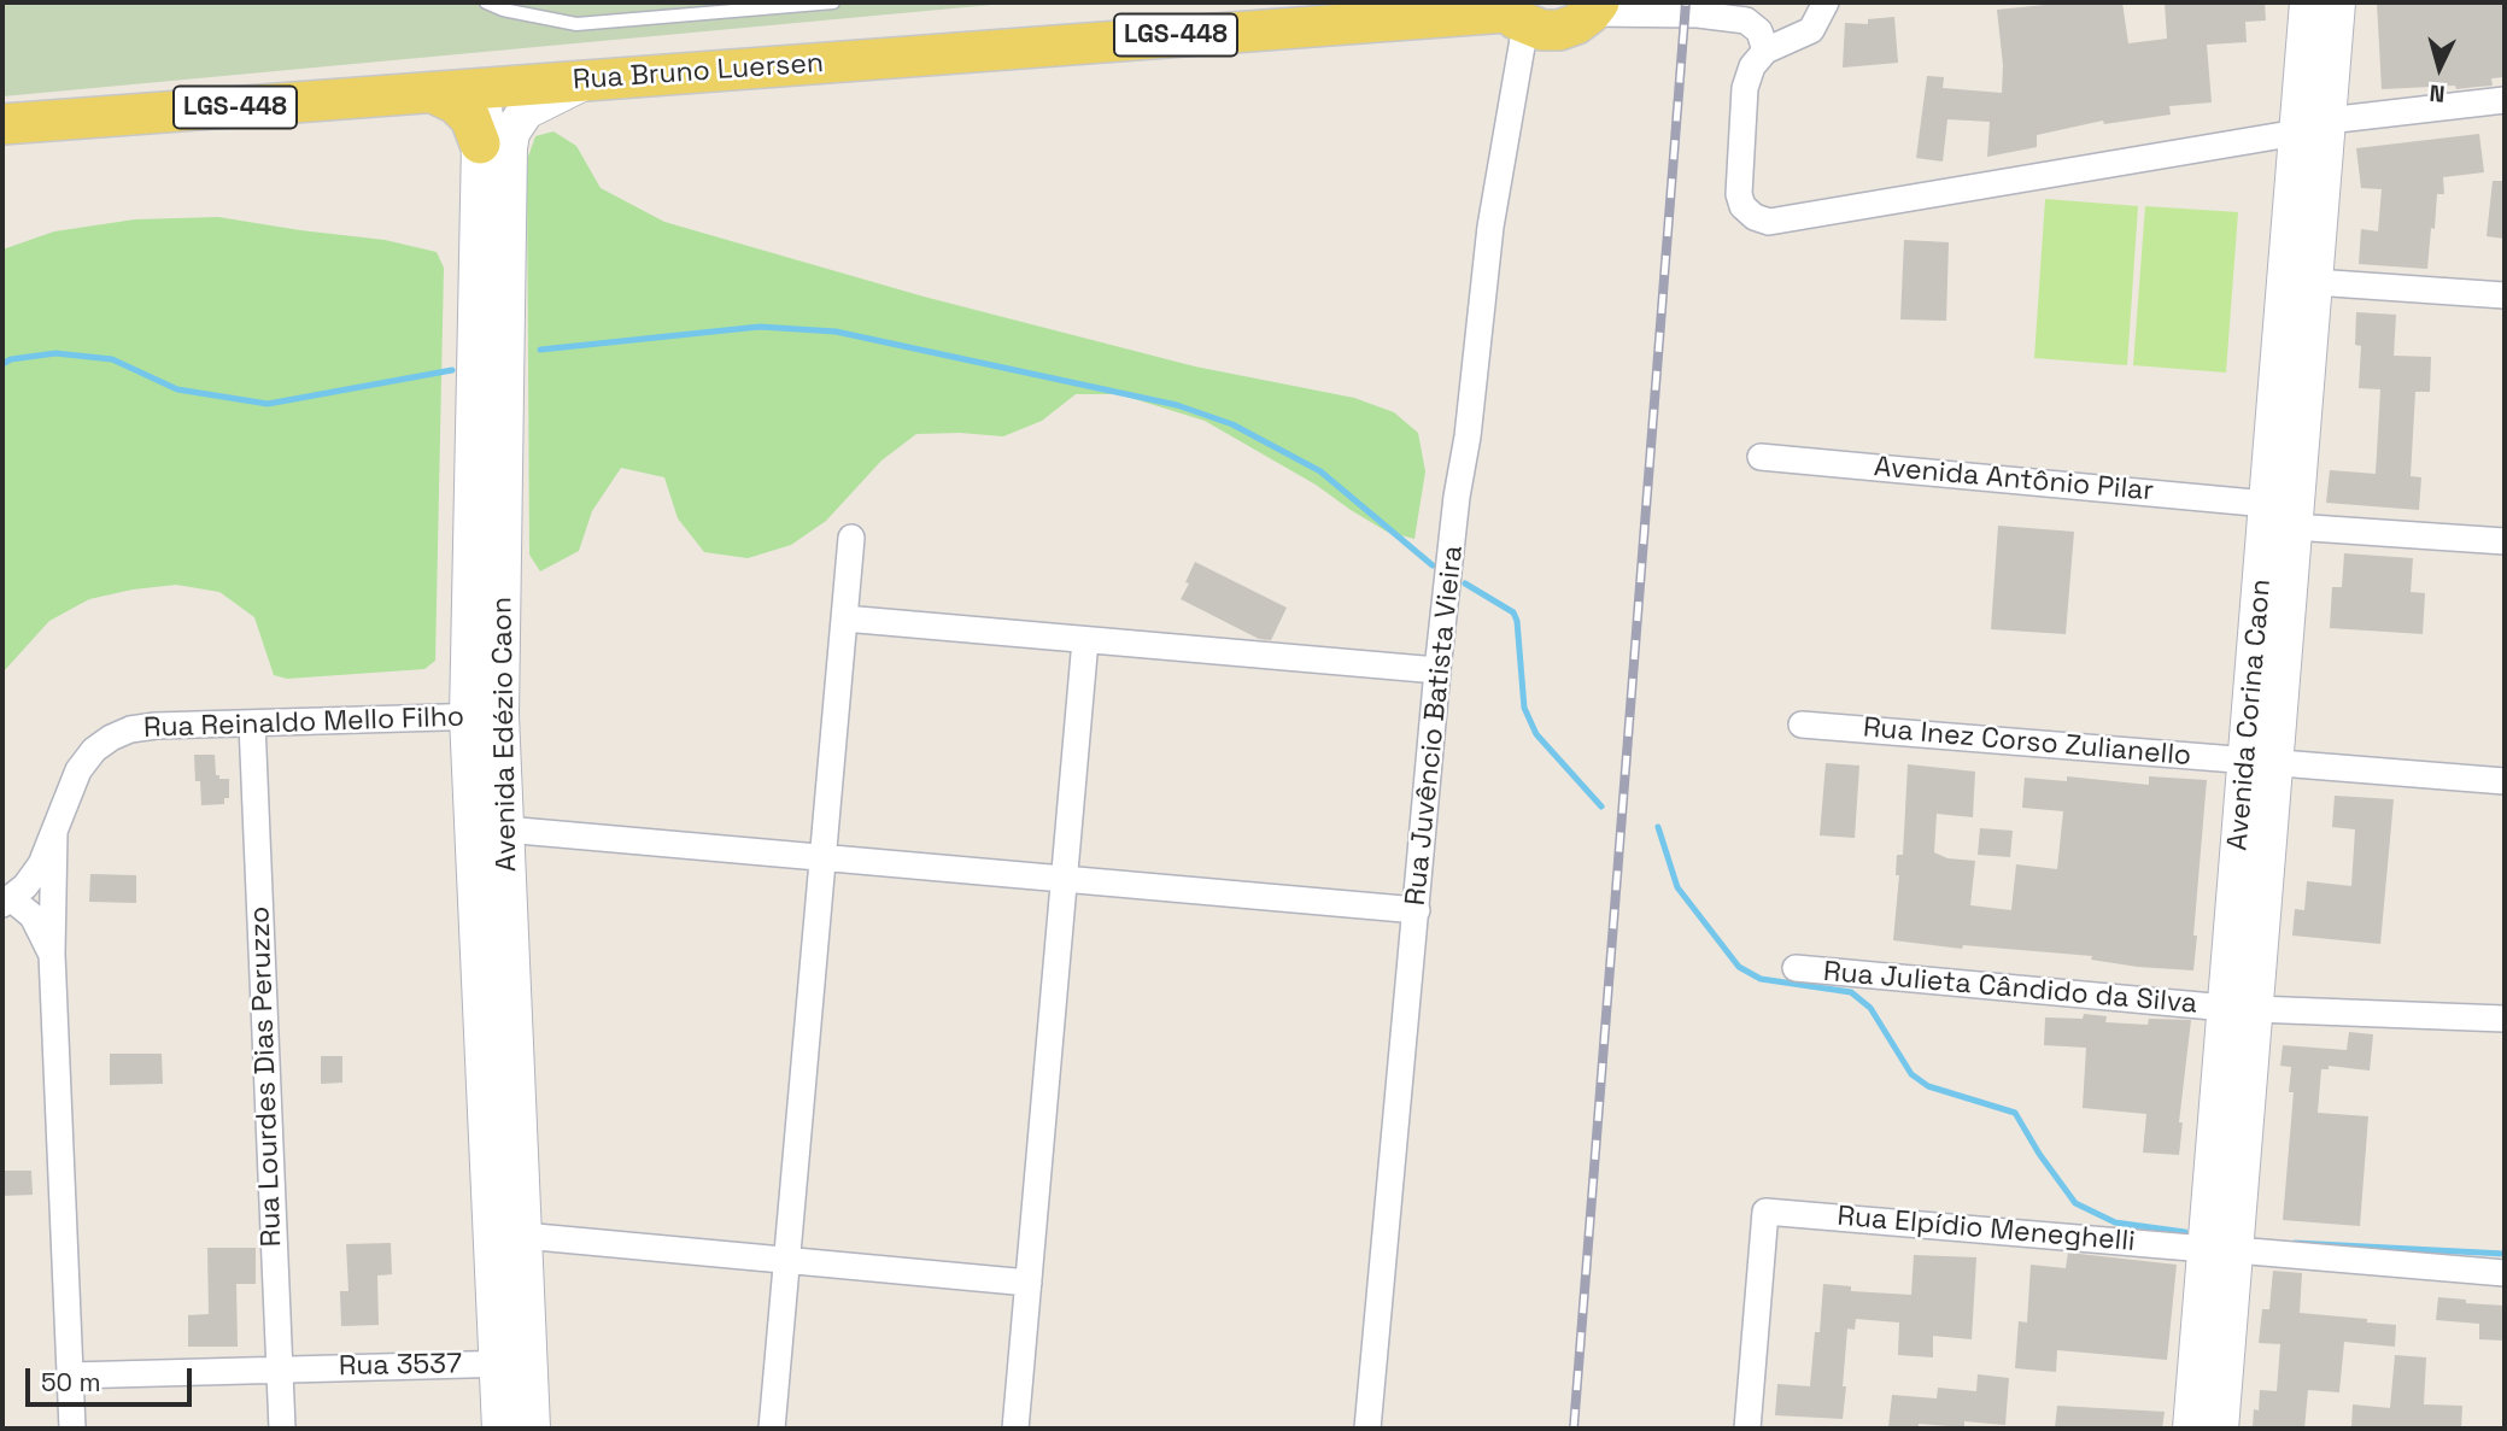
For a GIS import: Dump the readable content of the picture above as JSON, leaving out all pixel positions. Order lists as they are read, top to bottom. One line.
{"streets":{"main road":["LGS-448","Rua Bruno Luersen","Avenida Corina Caon","Avenida Edézio Caon"],"street":["Avenida Antônio Pilar","Rua Reinaldo Mello Filho","Rua Juvêncio Batista Vieira","Rua Inez Corso Zulianello","Rua Julieta Cândido da Silva","Rua Lourdes Dias Peruzzo","Rua Elpídio Meneghelli","Rua 3537"]},"crossings":[["Rua Bruno Luersen","Rua Juvêncio Batista Vieira"],["Rua Bruno Luersen","Avenida Edézio Caon"],["Avenida Antônio Pilar","Avenida Corina Caon"],["Avenida Corina Caon","Rua Inez Corso Zulianello"],["Avenida Corina Caon","Rua Julieta Cândido da Silva"],["Avenida Corina Caon","Rua Elpídio Meneghelli"],["Rua Reinaldo Mello Filho","Avenida Edézio Caon"],["Rua Reinaldo Mello Filho","Rua Lourdes Dias Peruzzo"],["Avenida Edézio Caon","Rua 3537"],["Rua Lourdes Dias Peruzzo","Rua 3537"]],"scale_bar":"50 m","north":"bottom"}
